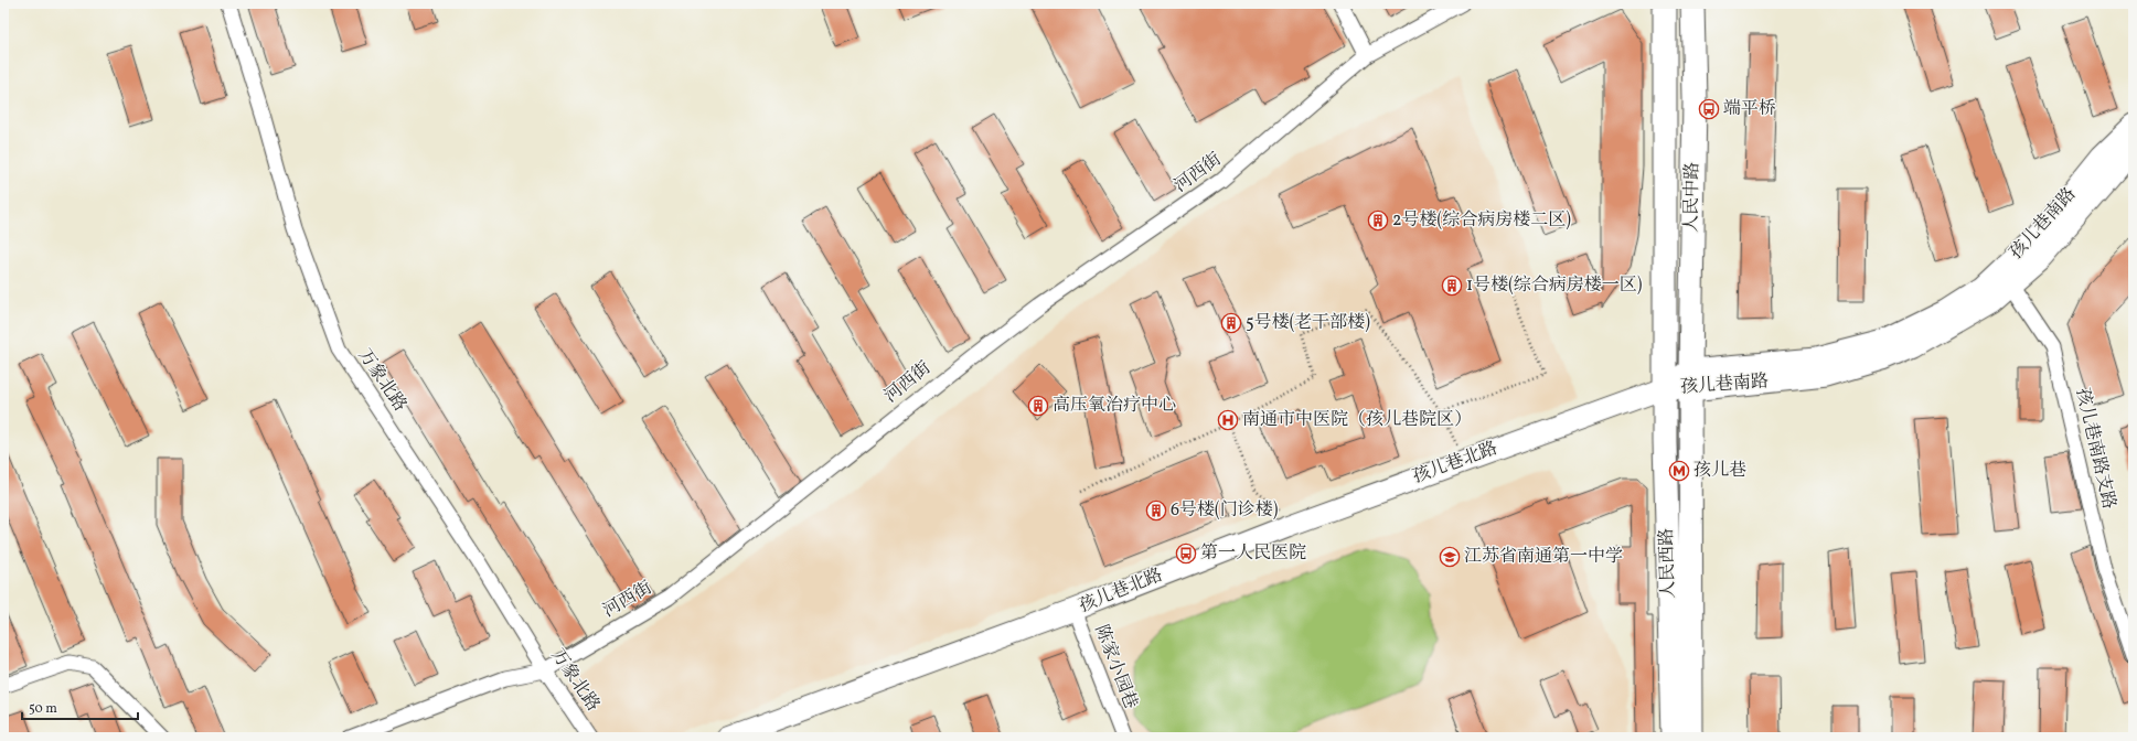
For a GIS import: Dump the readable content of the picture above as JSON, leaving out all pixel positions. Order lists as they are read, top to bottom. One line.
{"streets":{"main road":["人民中路","孩儿巷南路","孩儿巷北路","人民西路"],"street":["河西街","万象北路","孩儿巷南路支路","陈家小园巷"]},"crossings":[["河西街","万象北路"],["人民中路","孩儿巷南路"],["人民中路","孩儿巷北路"],["人民中路","人民西路"],["孩儿巷南路","孩儿巷南路支路"],["孩儿巷南路","孩儿巷北路"],["孩儿巷南路","人民西路"],["孩儿巷北路","人民西路"],["孩儿巷北路","陈家小园巷"]],"places":{"bus stop":["端平桥","第一人民医院"],"building":["2号楼(综合病房楼二区)","1号楼(综合病房楼一区)","5号楼(老干部楼)","高压氧治疗中心","6号楼(门诊楼)"],"hospital":["南通市中医院（孩儿巷院区）"],"metro station":["孩儿巷"],"school or university":["江苏省南通第一中学"]},"scale_bar":"50 m"}
